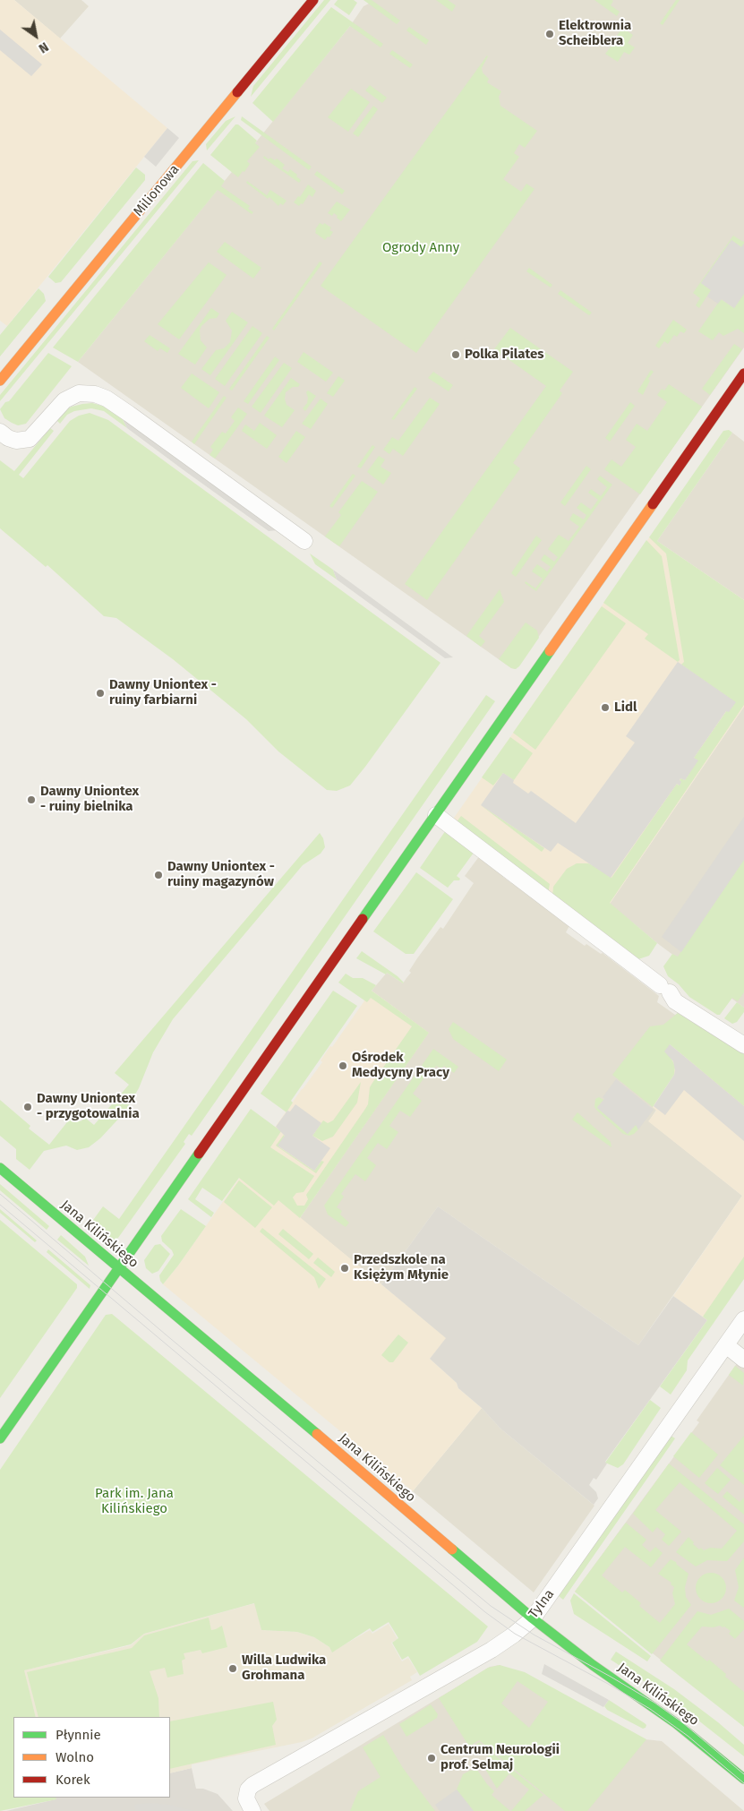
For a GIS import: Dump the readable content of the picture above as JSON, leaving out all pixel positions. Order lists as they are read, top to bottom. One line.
{"streets":{"street":["Milionowa","Jana Kilińskiego","Tylna"]},"crossings":[["Jana Kilińskiego","Tylna"]],"parks":["Ogrody Anny","Park im. Jana Kilińskiego"],"places":["Elektrownia Scheiblera","Polka Pilates","Dawny Uniontex - ruiny farbiarni","Lidl","Dawny Uniontex - ruiny bielnika","Dawny Uniontex - ruiny magazynów","Ośrodek Medycyny Pracy","Dawny Uniontex - przygotowalnia","Przedszkole na Księżym Młynie","Willa Ludwika Grohmana","Centrum Neurologii prof. Selmaj"],"legend":["Płynnie","Wolno","Korek"],"north":"bottom right"}
